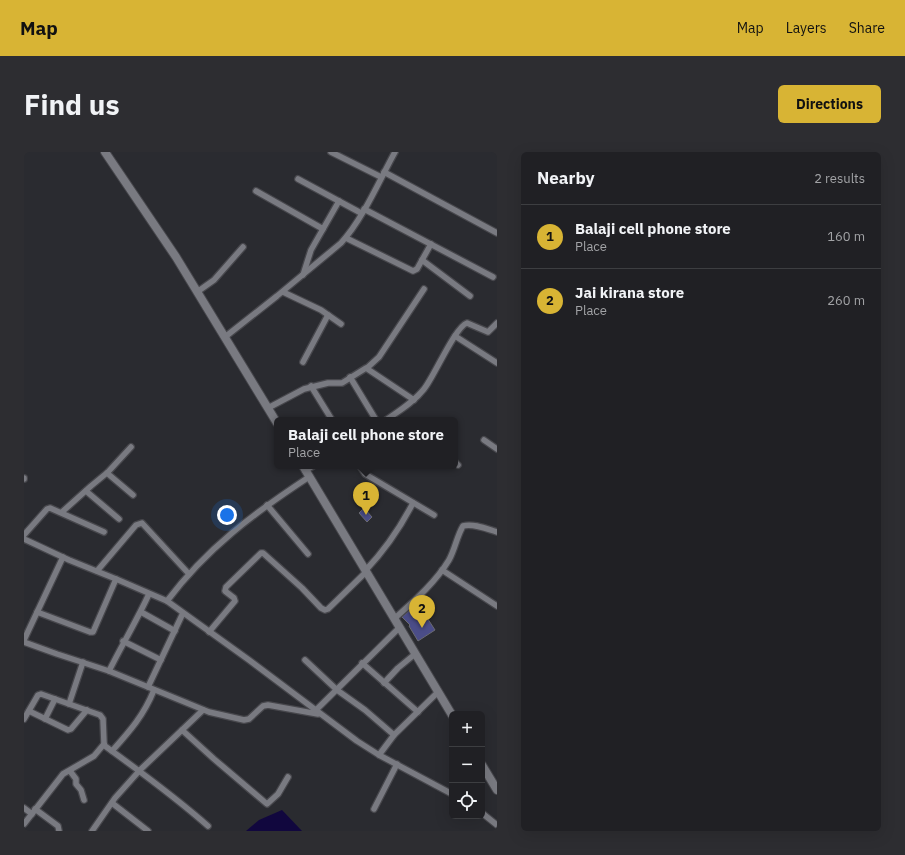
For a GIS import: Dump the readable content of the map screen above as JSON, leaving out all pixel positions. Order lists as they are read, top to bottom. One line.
{"page":{"header":"Map","nav":["Map","Layers","Share"],"buttons":"Directions","title":"Find us","heading":["Nearby","2 results"],"list":[{"mark":"1","name":"Balaji cell phone store","note":"Place","value":"160 m"},{"mark":"2","name":"Jai kirana store","note":"Place","value":"260 m"}],"popup":["Balaji cell phone store","Place"],"pins":["1","2"],"map_buttons":["+","−"]}}
